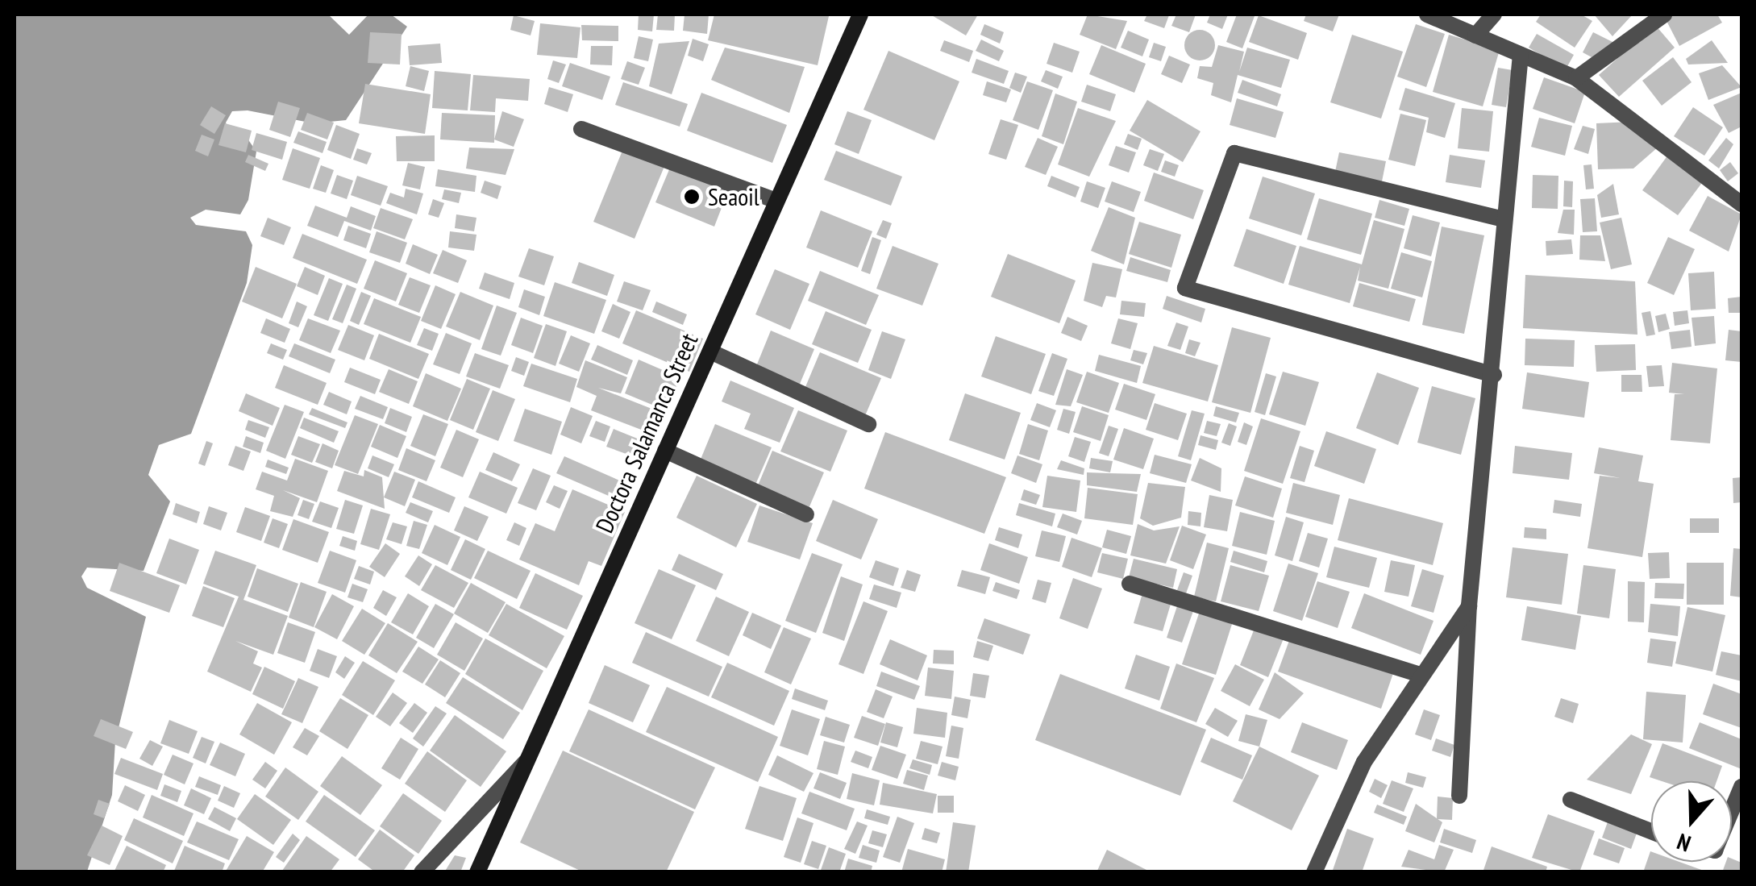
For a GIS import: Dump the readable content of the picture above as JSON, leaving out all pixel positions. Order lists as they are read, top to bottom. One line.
{"streets":{"main road":["Doctora Salamanca Street"]},"places":["Seaoil"],"north":"bottom"}
